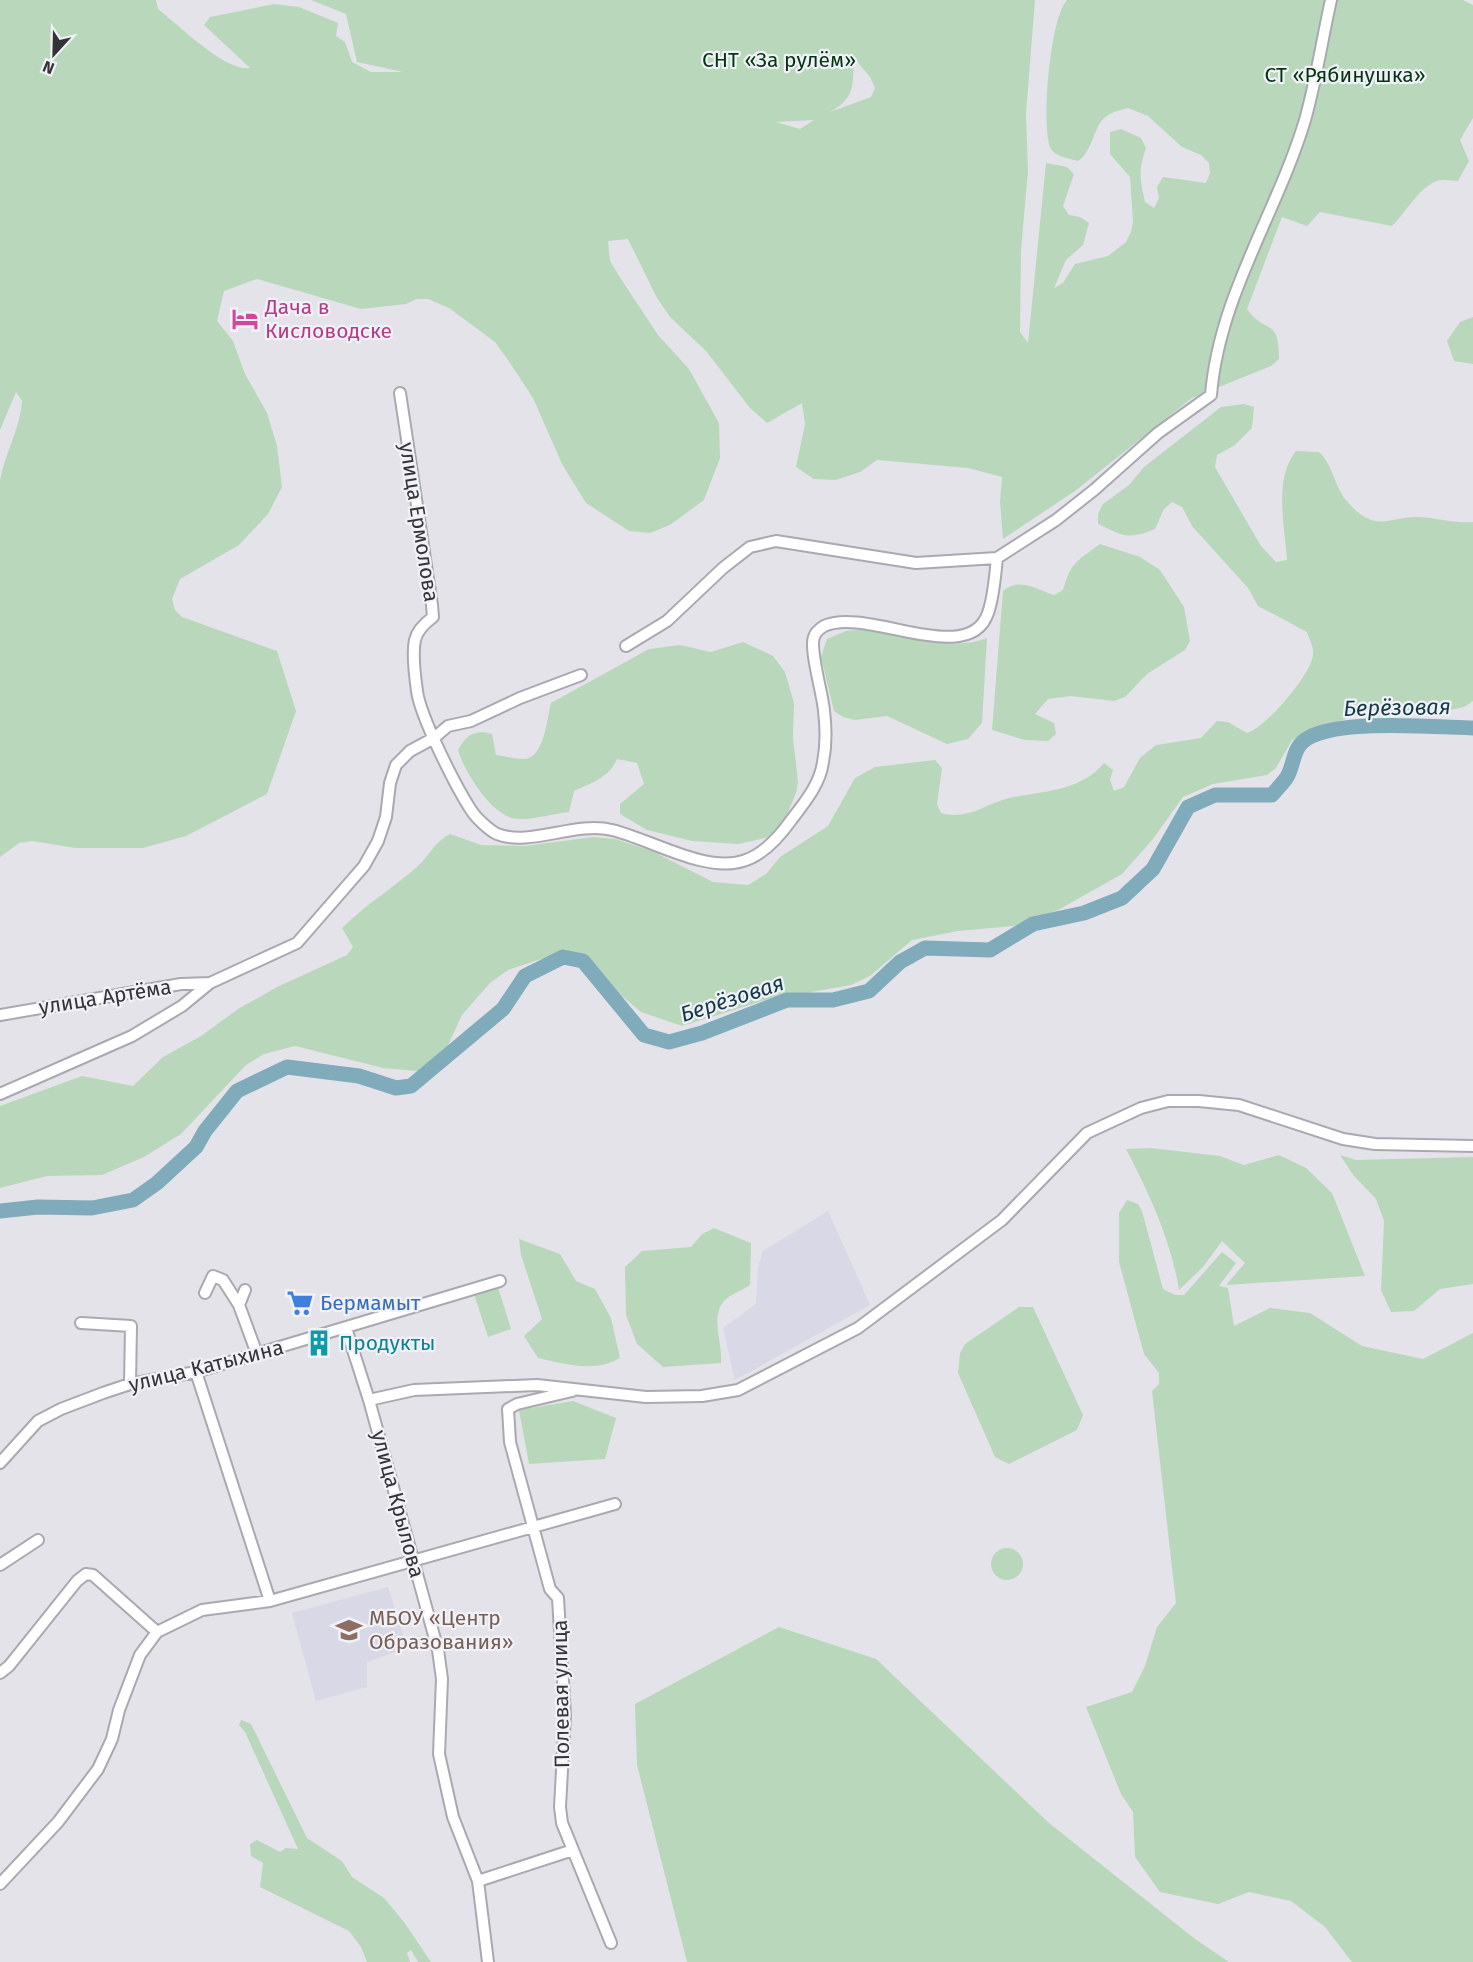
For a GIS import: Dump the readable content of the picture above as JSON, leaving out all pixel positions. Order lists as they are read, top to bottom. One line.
{"streets":{"street":["улица Ермолова","улица Артёма","улица Катыхина","улица Крылова","Полевая улица"]},"crossings":[["улица Катыхина","улица Крылова"]],"water":["Берёзовая"],"parks":["СНТ «За рулём»","СТ «Рябинушка»"],"places":{"hotel":["Дача в Кисловодске"],"supermarket":["Бермамыт"],"building":["Продукты"],"school or university":["МБОУ «Центр Образования»"]},"north":"bottom"}
